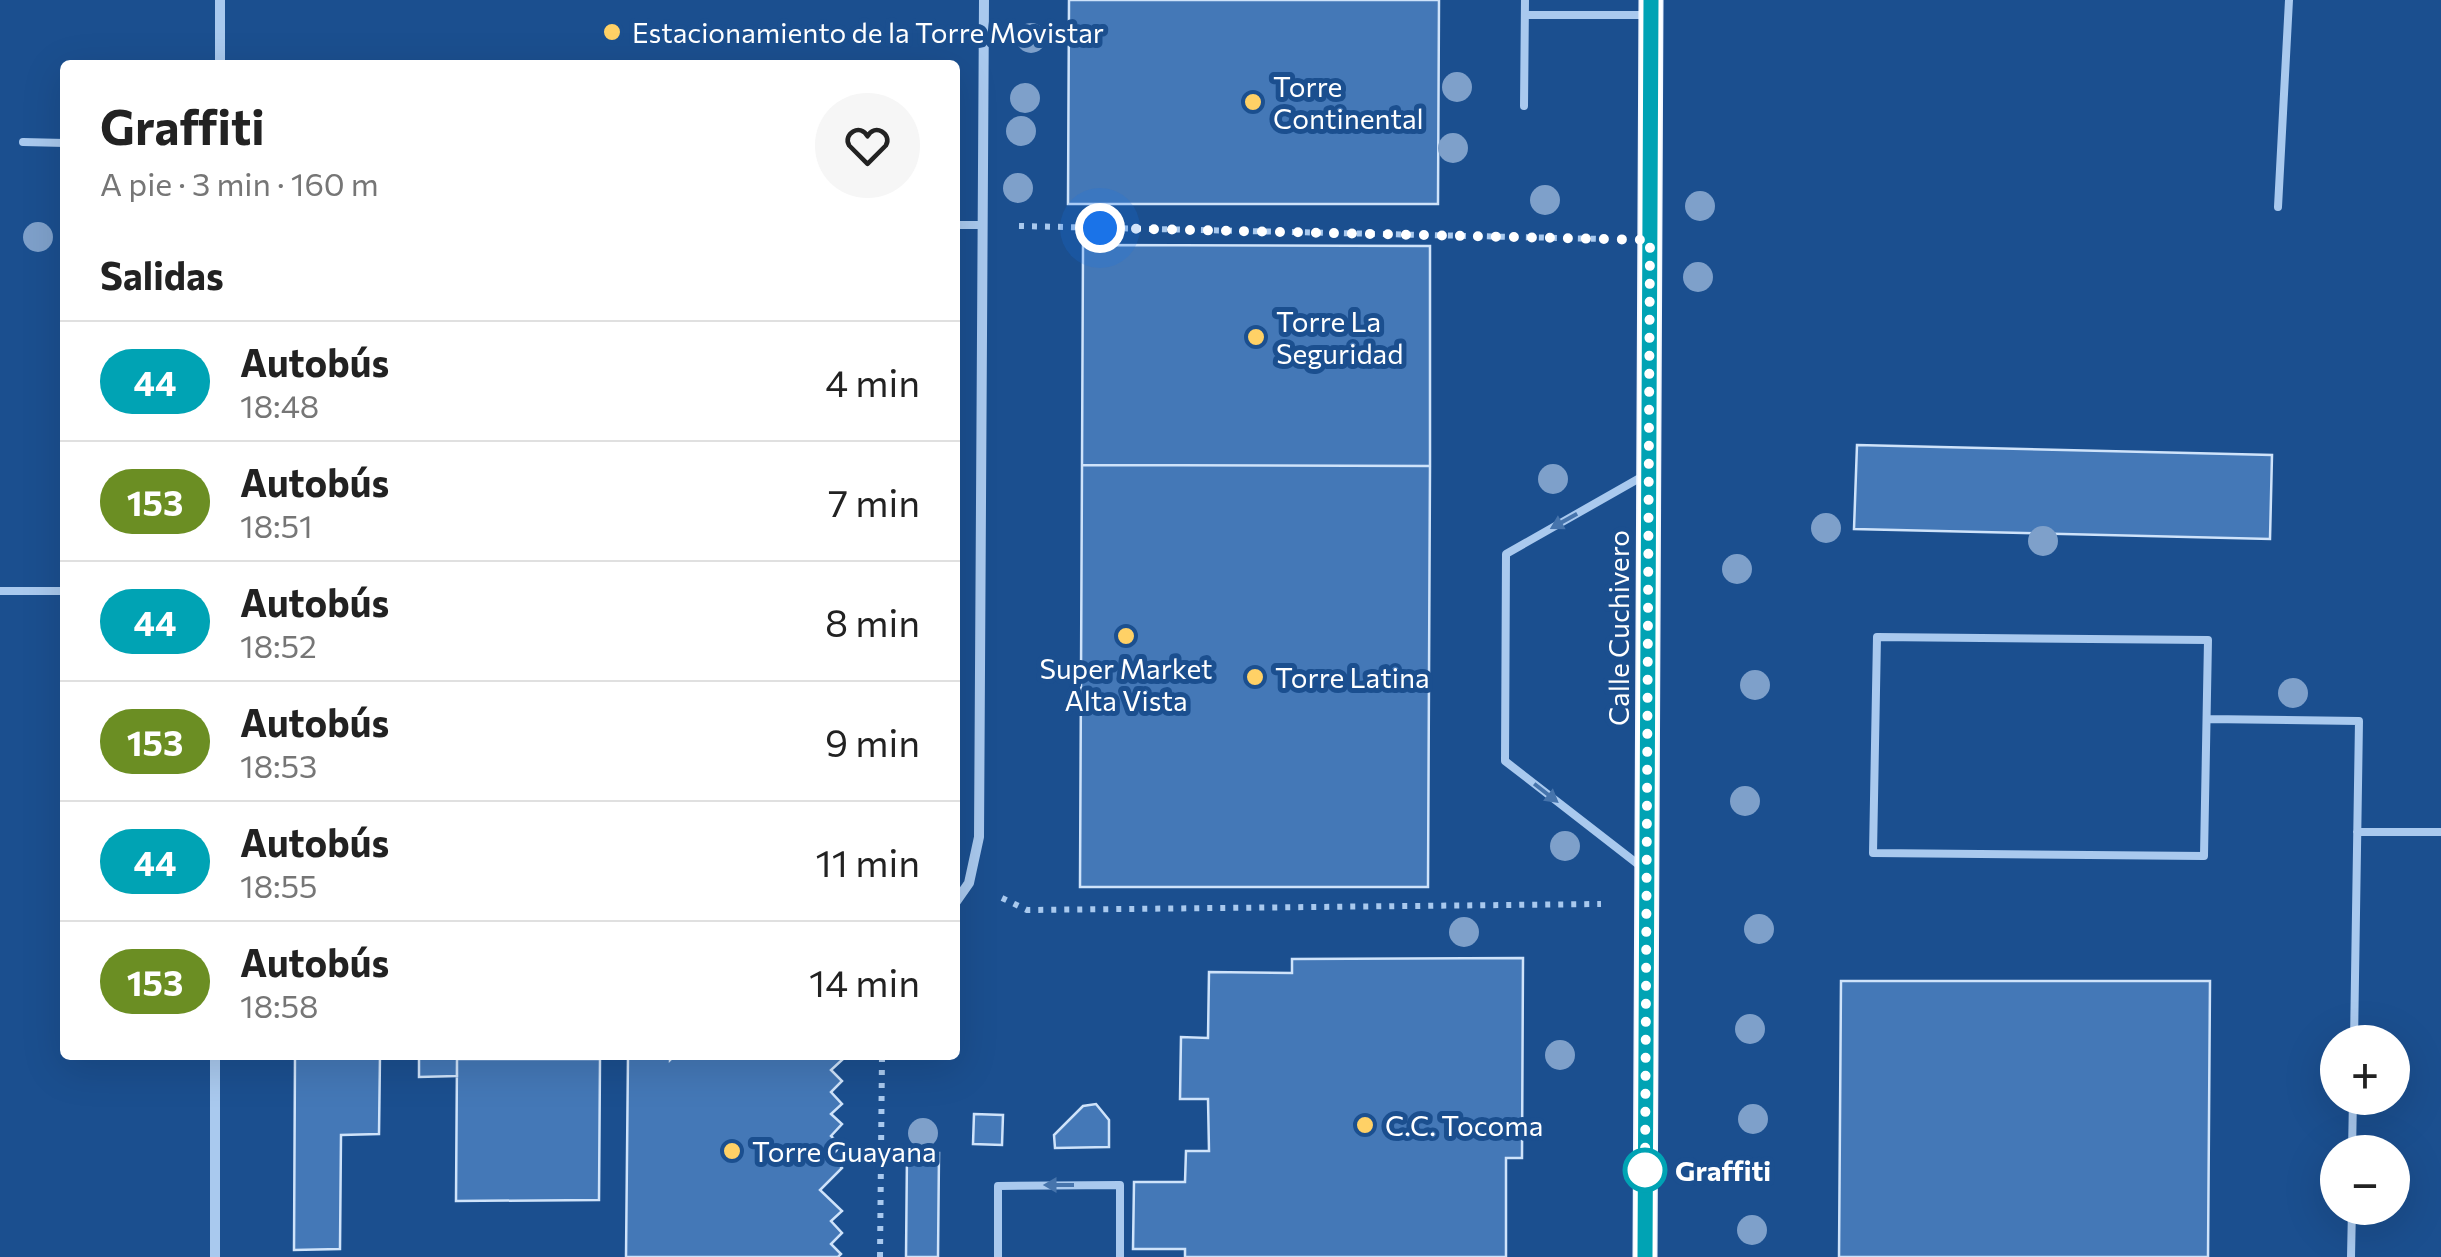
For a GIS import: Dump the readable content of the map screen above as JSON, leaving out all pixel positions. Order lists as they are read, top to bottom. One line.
{"streets":{"main road":["Calle Cuchivero"]},"places":["Estacionamiento de la Torre Movistar","Torre Continental","Torre La Seguridad","Super Market Alta Vista","Torre Latina","C.C. Tocoma","Torre Guayana","Graffiti"],"lines":["bus line 44"],"page":{"heading":[["Graffiti","A pie · 3 min · 160 m"],"Salidas"],"list":[{"mark":"44","name":"Autobús","note":"18:48","value":"4 min"},{"mark":"153","name":"Autobús","note":"18:51","value":"7 min"},{"mark":"44","name":"Autobús","note":"18:52","value":"8 min"},{"mark":"153","name":"Autobús","note":"18:53","value":"9 min"},{"mark":"44","name":"Autobús","note":"18:55","value":"11 min"},{"mark":"153","name":"Autobús","note":"18:58","value":"14 min"}],"map_buttons":["+","−"]}}
